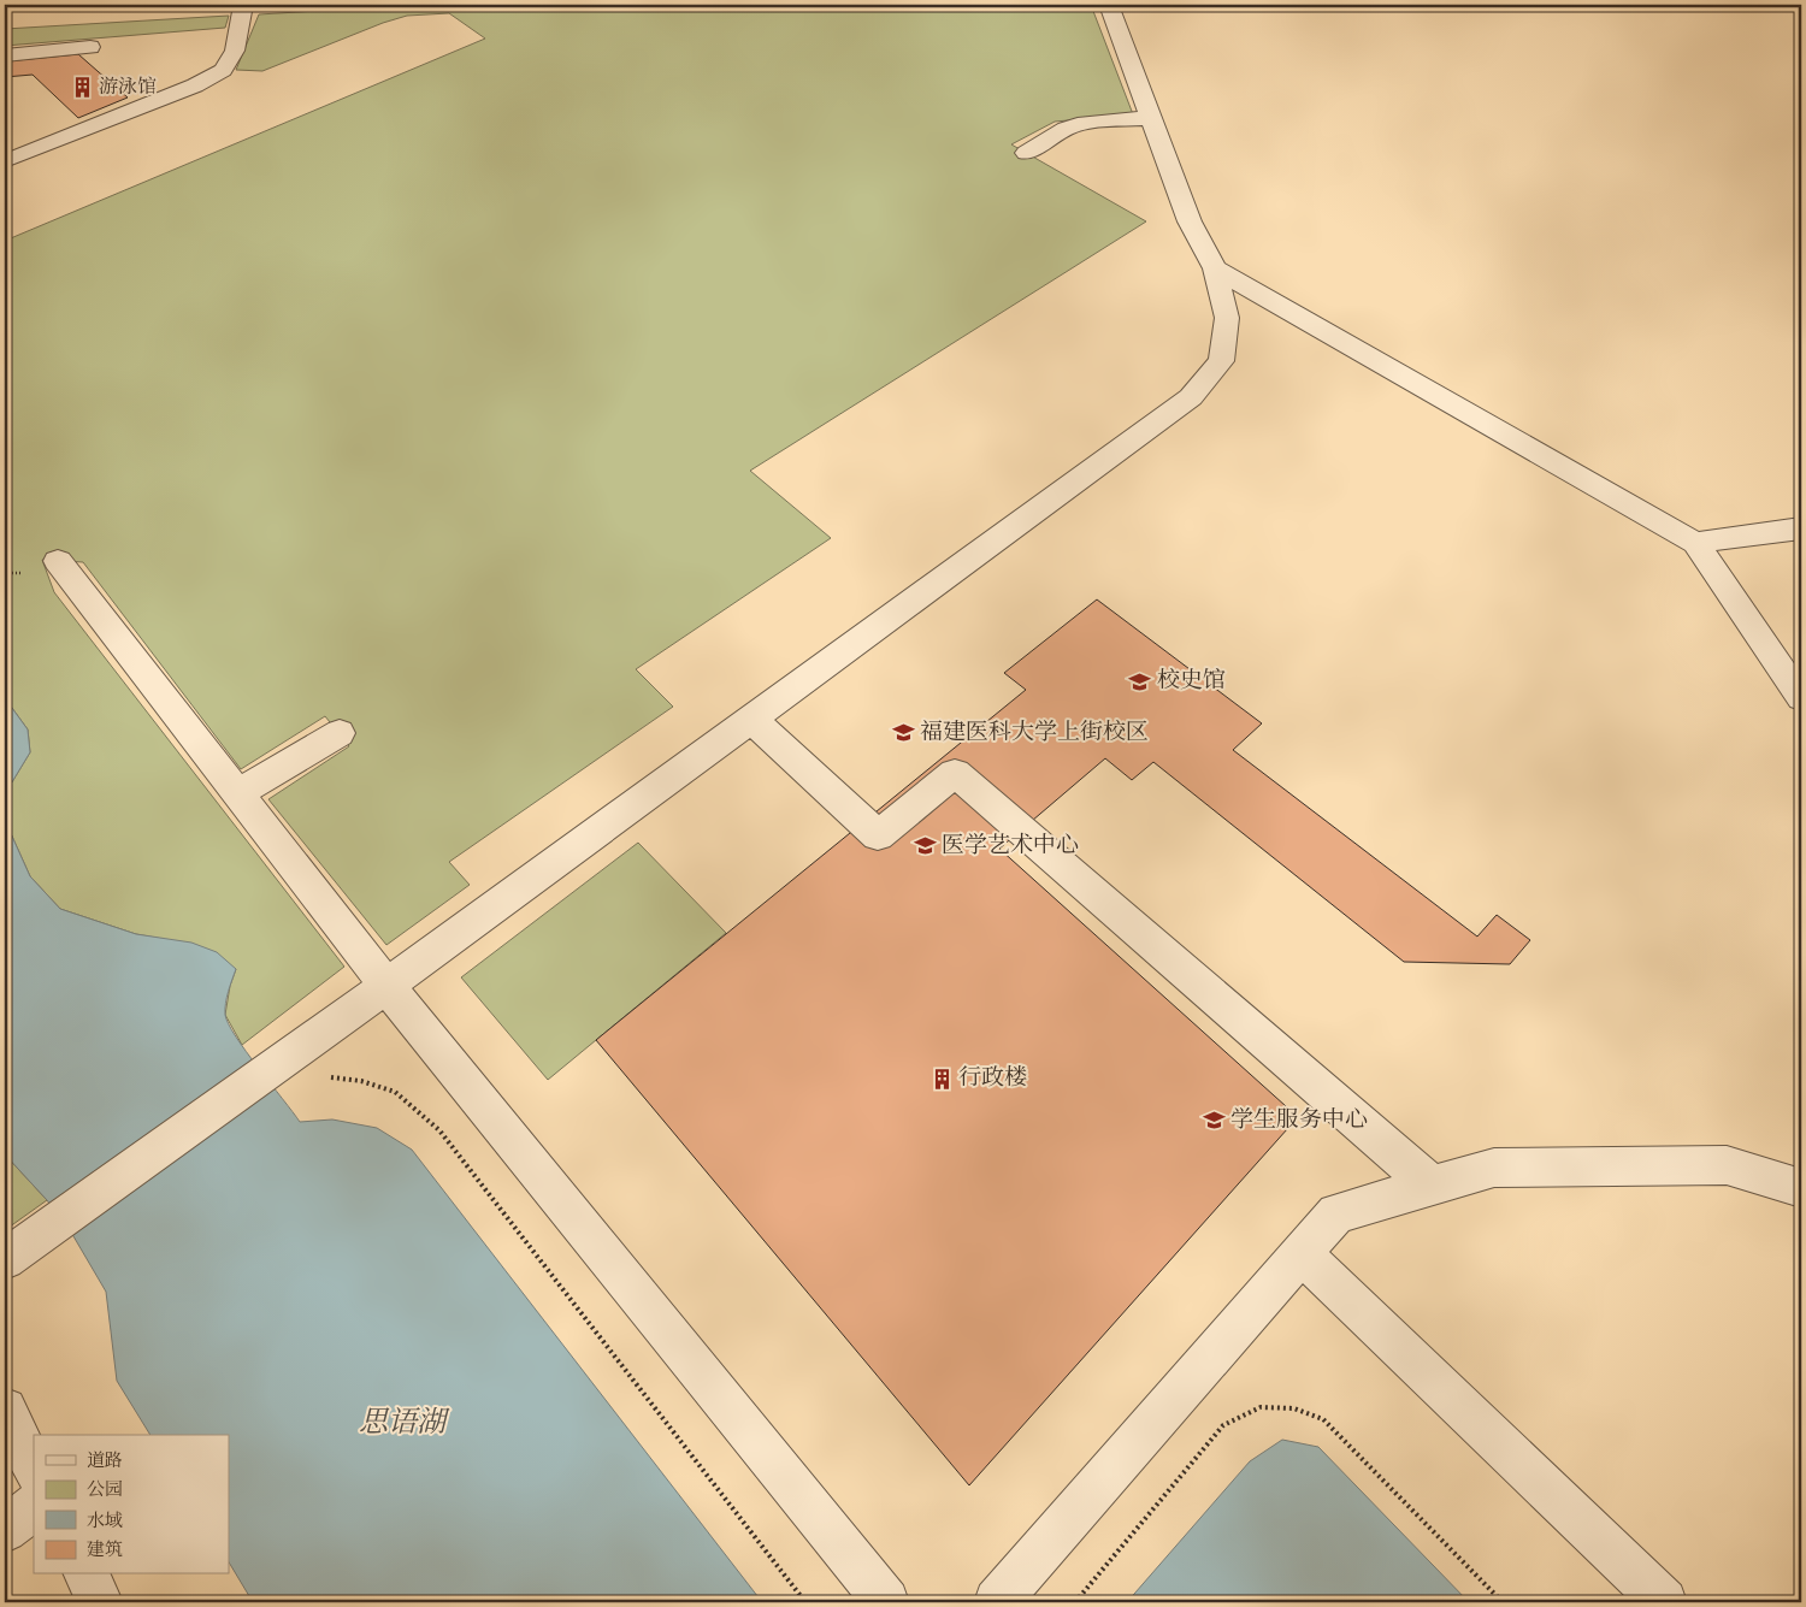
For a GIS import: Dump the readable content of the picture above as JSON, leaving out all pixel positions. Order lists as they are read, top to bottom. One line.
{"water":["思语湖"],"places":{"building":["游泳馆","行政楼"],"school or university":["校史馆","福建医科大学上街校区","医学艺术中心","学生服务中心"]},"legend":["道路","公园","水域","建筑"]}
